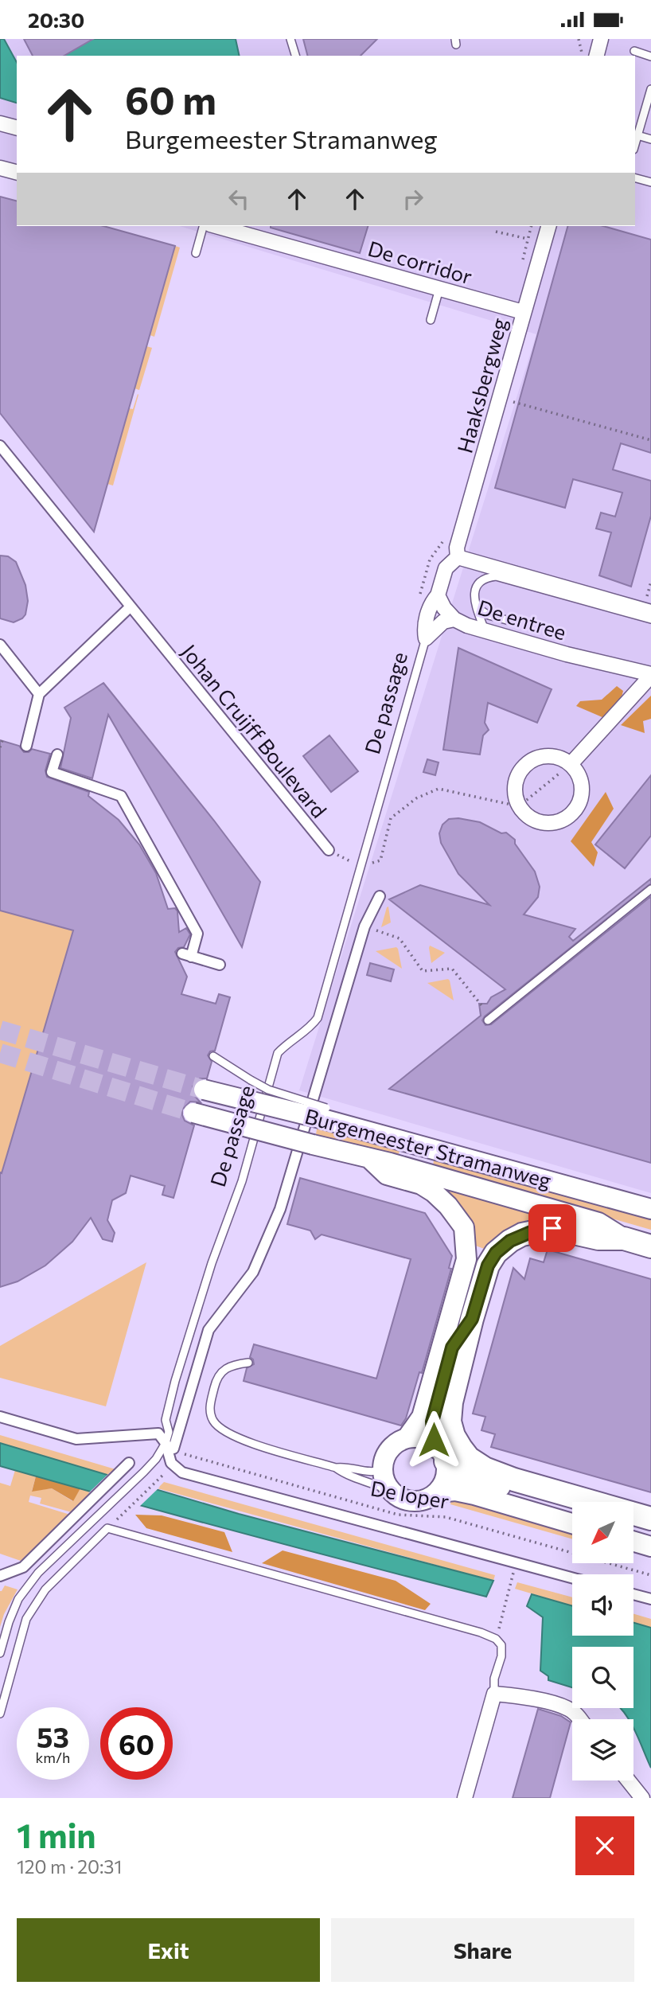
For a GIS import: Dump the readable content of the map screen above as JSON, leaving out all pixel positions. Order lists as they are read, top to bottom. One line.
{"streets":{"main road":["Burgemeester Stramanweg"],"street":["De corridor","Haaksbergweg","De entree","De passage","Johan Cruijff Boulevard","De loper"]},"crossings":[["De corridor","Haaksbergweg"],["Haaksbergweg","De entree"],["De entree","De passage"],["De passage","De loper"]],"north":"bottom left","page":{"status":"20:30","turn":["60 m","Burgemeester Stramanweg"],"speed":"53 km/h","limit":"60","heading":["1 min","120 m · 20:31"],"buttons":["Exit","Share"]}}
